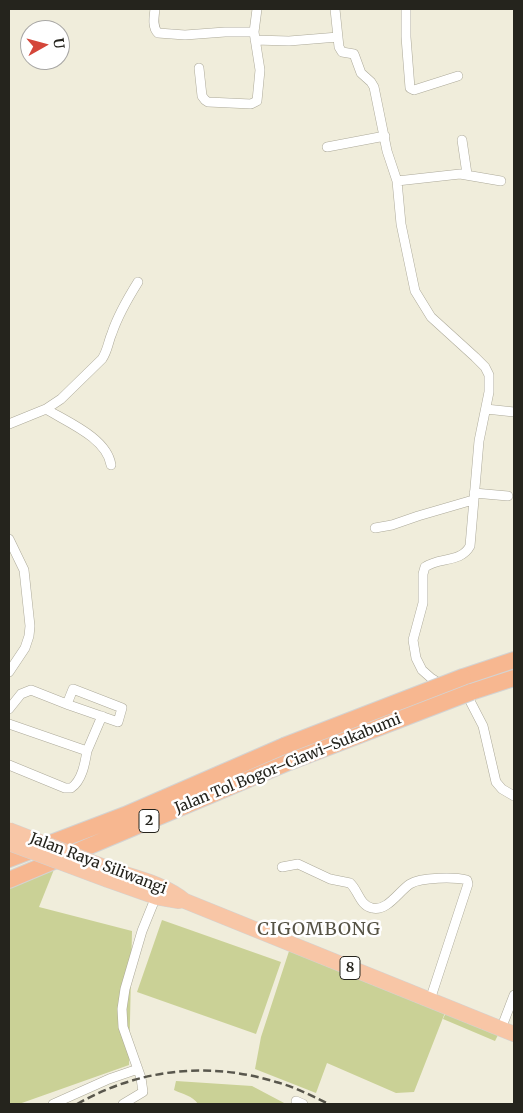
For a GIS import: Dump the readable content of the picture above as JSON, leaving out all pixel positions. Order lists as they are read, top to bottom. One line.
{"streets":{"highway":["Jalan Tol Bogor–Ciawi–Sukabumi","2","Jalan Raya Siliwangi","8"]},"districts":["CIGOMBONG"],"north":"right"}
